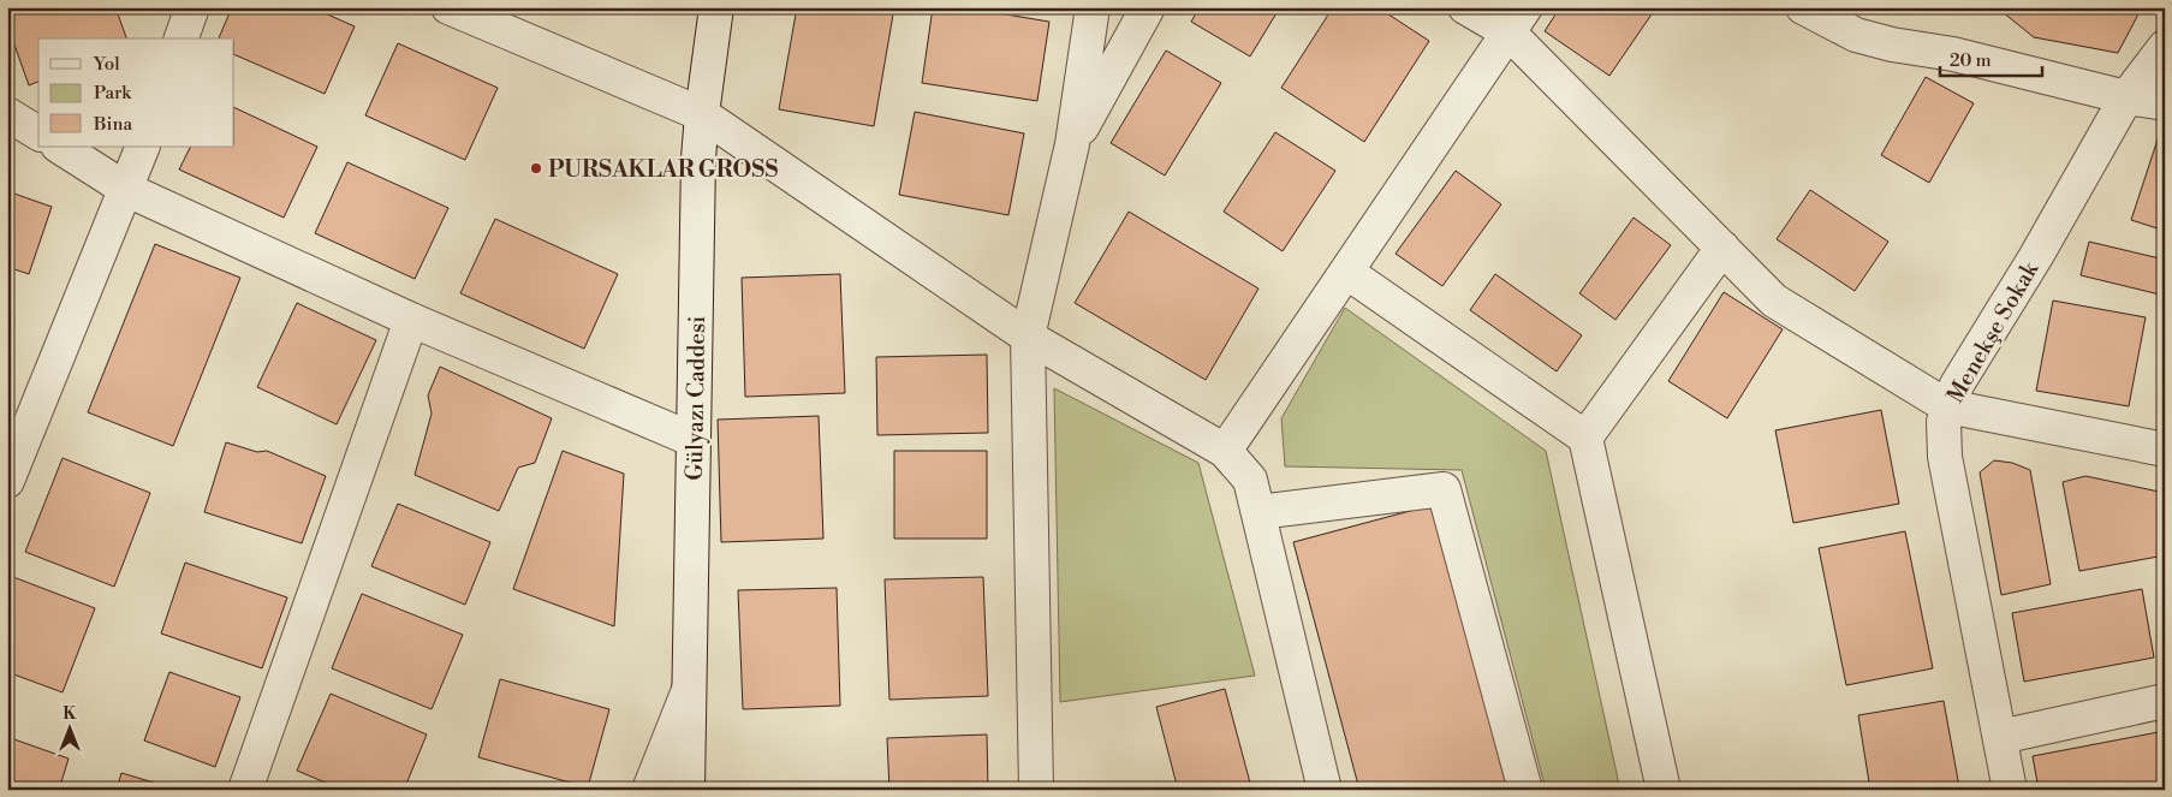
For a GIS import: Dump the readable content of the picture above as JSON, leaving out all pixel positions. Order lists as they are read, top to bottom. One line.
{"streets":{"street":["Menekşe Sokak","Gülyazı Caddesi"]},"places":["PURSAKLAR GROSS"],"legend":["Yol","Park","Bina"],"scale_bar":"20 m","north":"top"}
